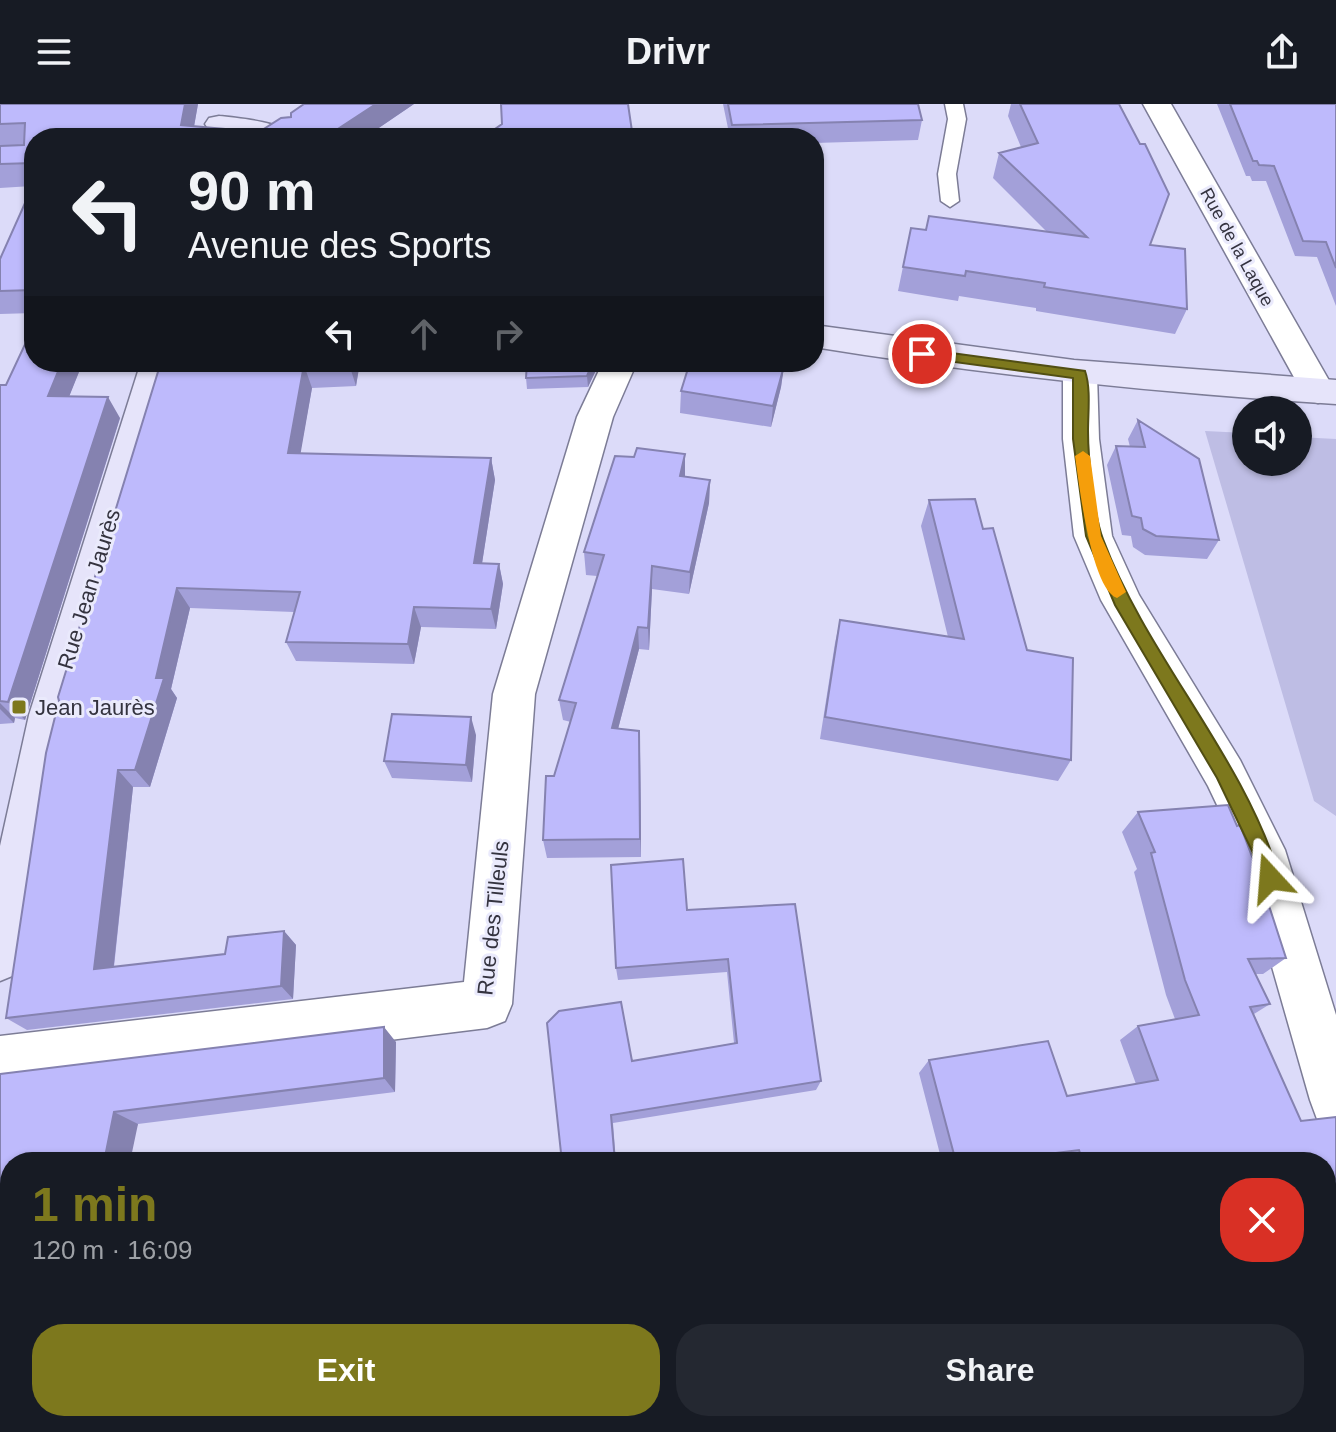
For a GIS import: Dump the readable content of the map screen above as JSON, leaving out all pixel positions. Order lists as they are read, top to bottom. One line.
{"streets":{"main road":["Rue Jean Jaurès"],"street":["Rue de la Laque","Rue des Tilleuls"]},"places":{"transit":["Jean Jaurès"]},"page":{"header":"Drivr","turn":["90 m","Avenue des Sports"],"heading":["1 min","120 m · 16:09"],"buttons":["Exit","Share"]}}
